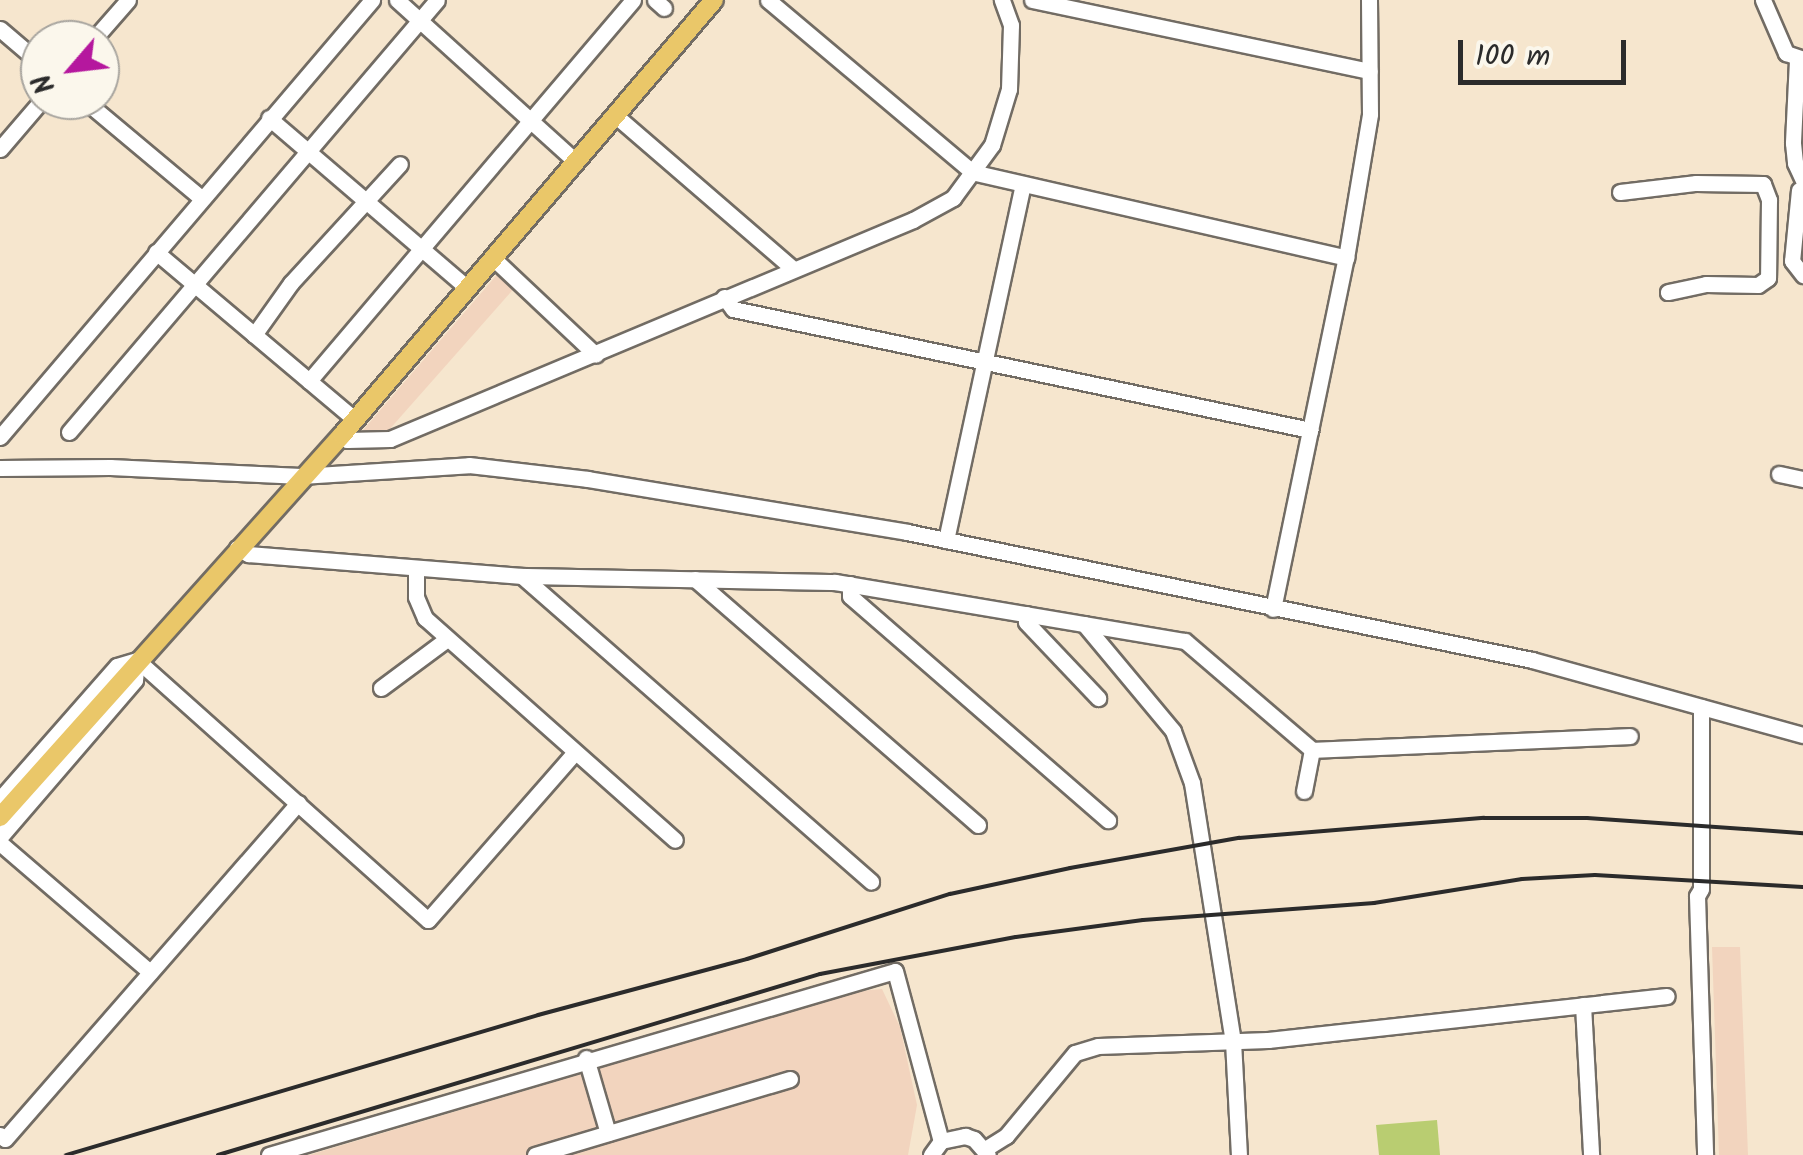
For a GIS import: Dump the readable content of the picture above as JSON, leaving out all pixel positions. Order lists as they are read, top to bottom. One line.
{"scale_bar":"100 m","north":"bottom left"}
